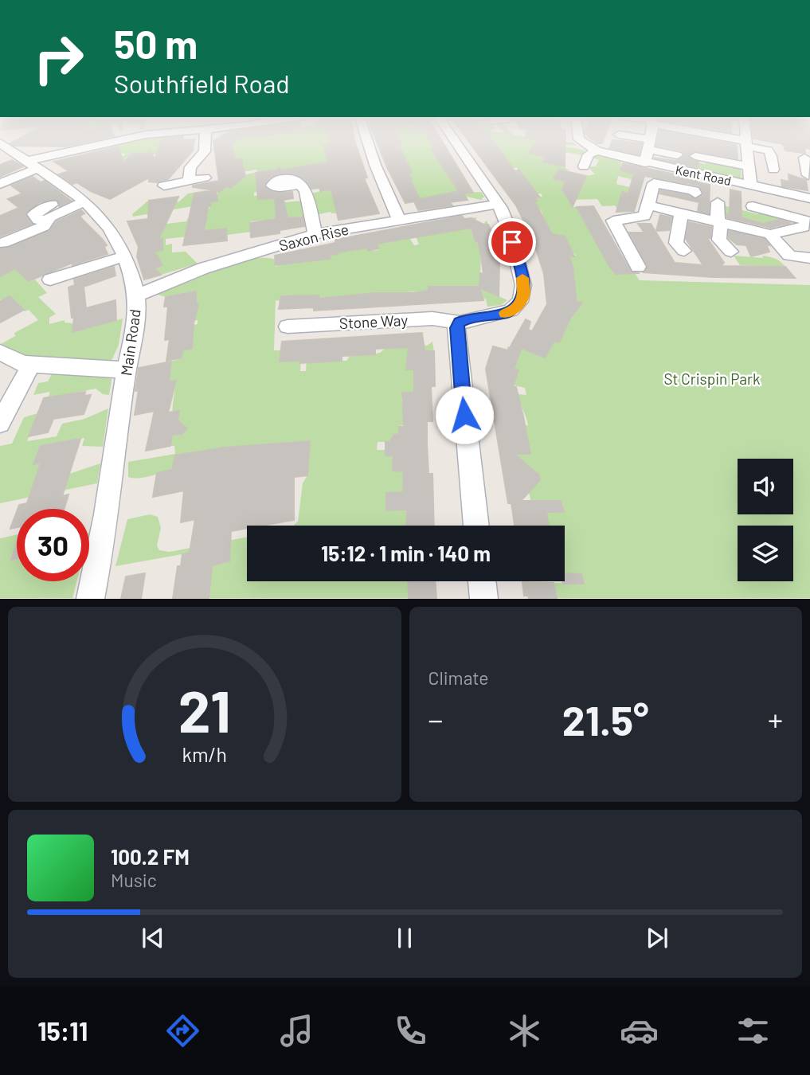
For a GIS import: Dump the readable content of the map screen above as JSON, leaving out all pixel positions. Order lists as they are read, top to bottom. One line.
{"streets":{"street":["Kent Road","Saxon Rise","Stone Way","Main Road"]},"crossings":[["Saxon Rise","Main Road"]],"parks":["St Crispin Park"],"page":{"turn":["50 m","Southfield Road"],"limit":"30","trip":"15:12 · 1 min · 140 m","tile":"Climate","heat":["−","21.5°","+"],"song":["100.2 FM","Music"],"tabs":"15:11","gauge":["21","km/h"]}}
